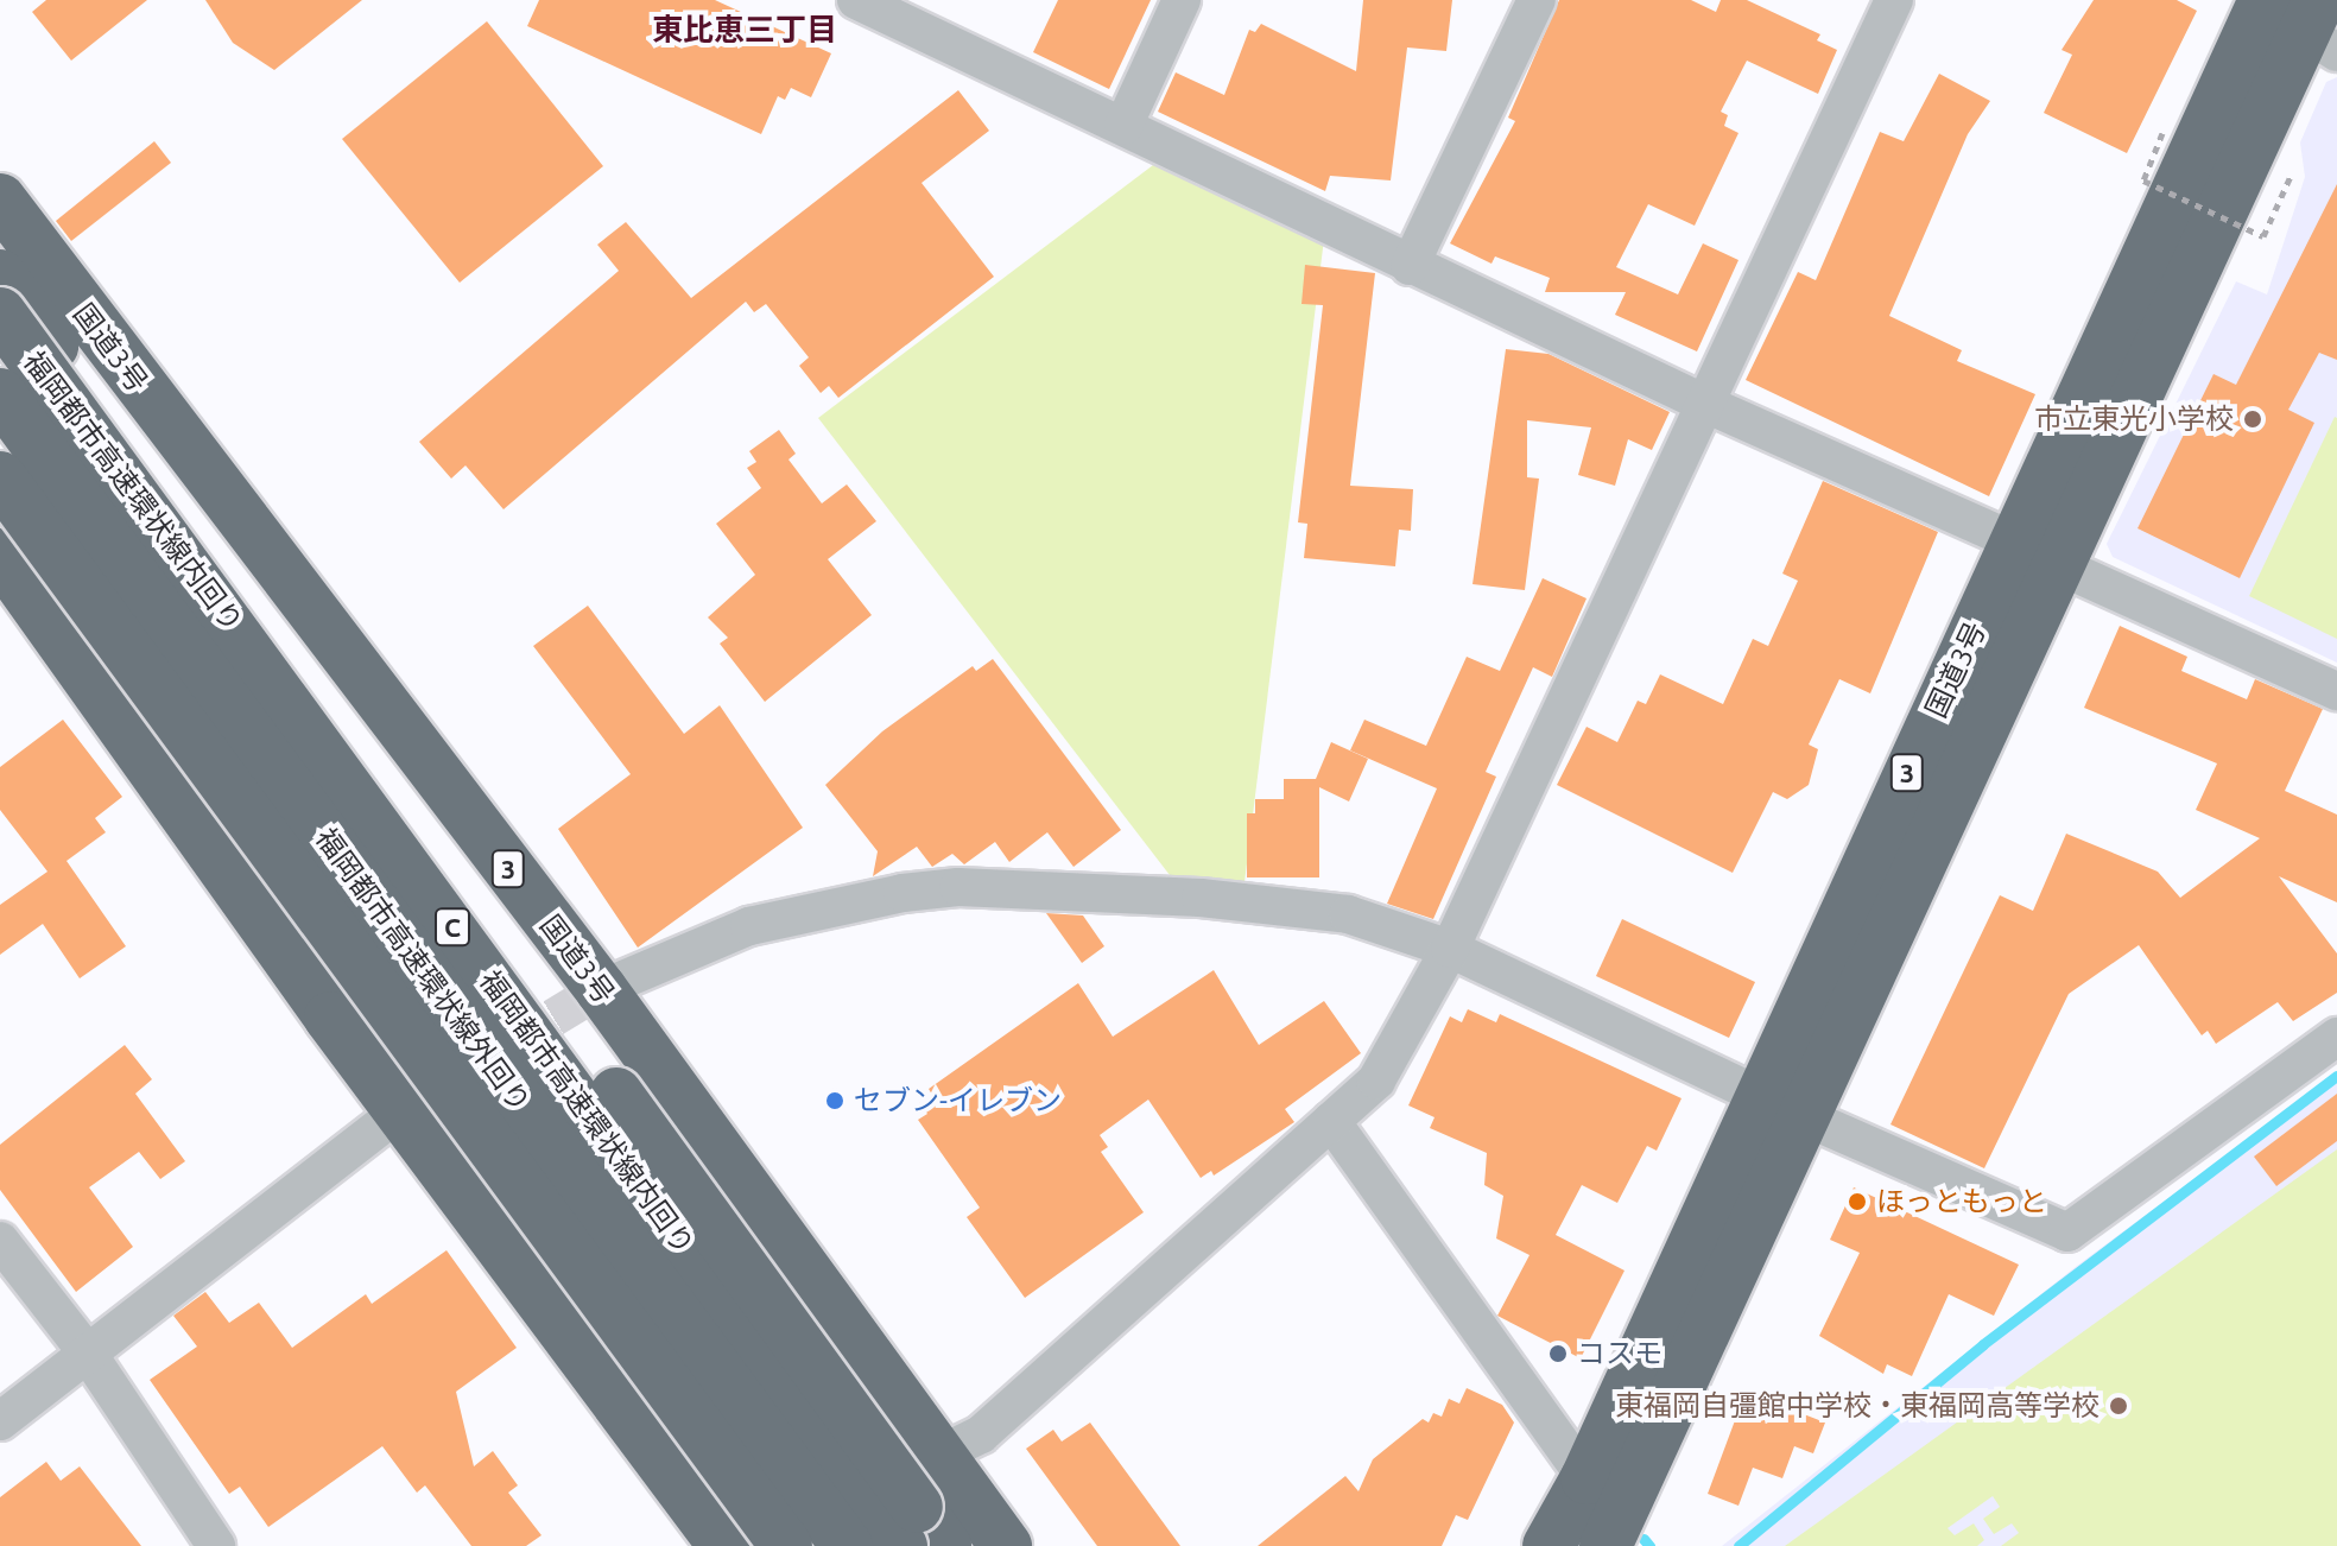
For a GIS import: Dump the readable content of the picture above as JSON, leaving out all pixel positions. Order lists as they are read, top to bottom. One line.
{"streets":{"highway":["国道3号","福岡都市高速環状線内回り","3","C","福岡都市高速環状線外回り"]},"districts":["東比恵三丁目"],"places":["市立東光小学校","セブン-イレブン","ほっともっと","コスモ","東福岡自彊館中学校・東福岡高等学校"]}
